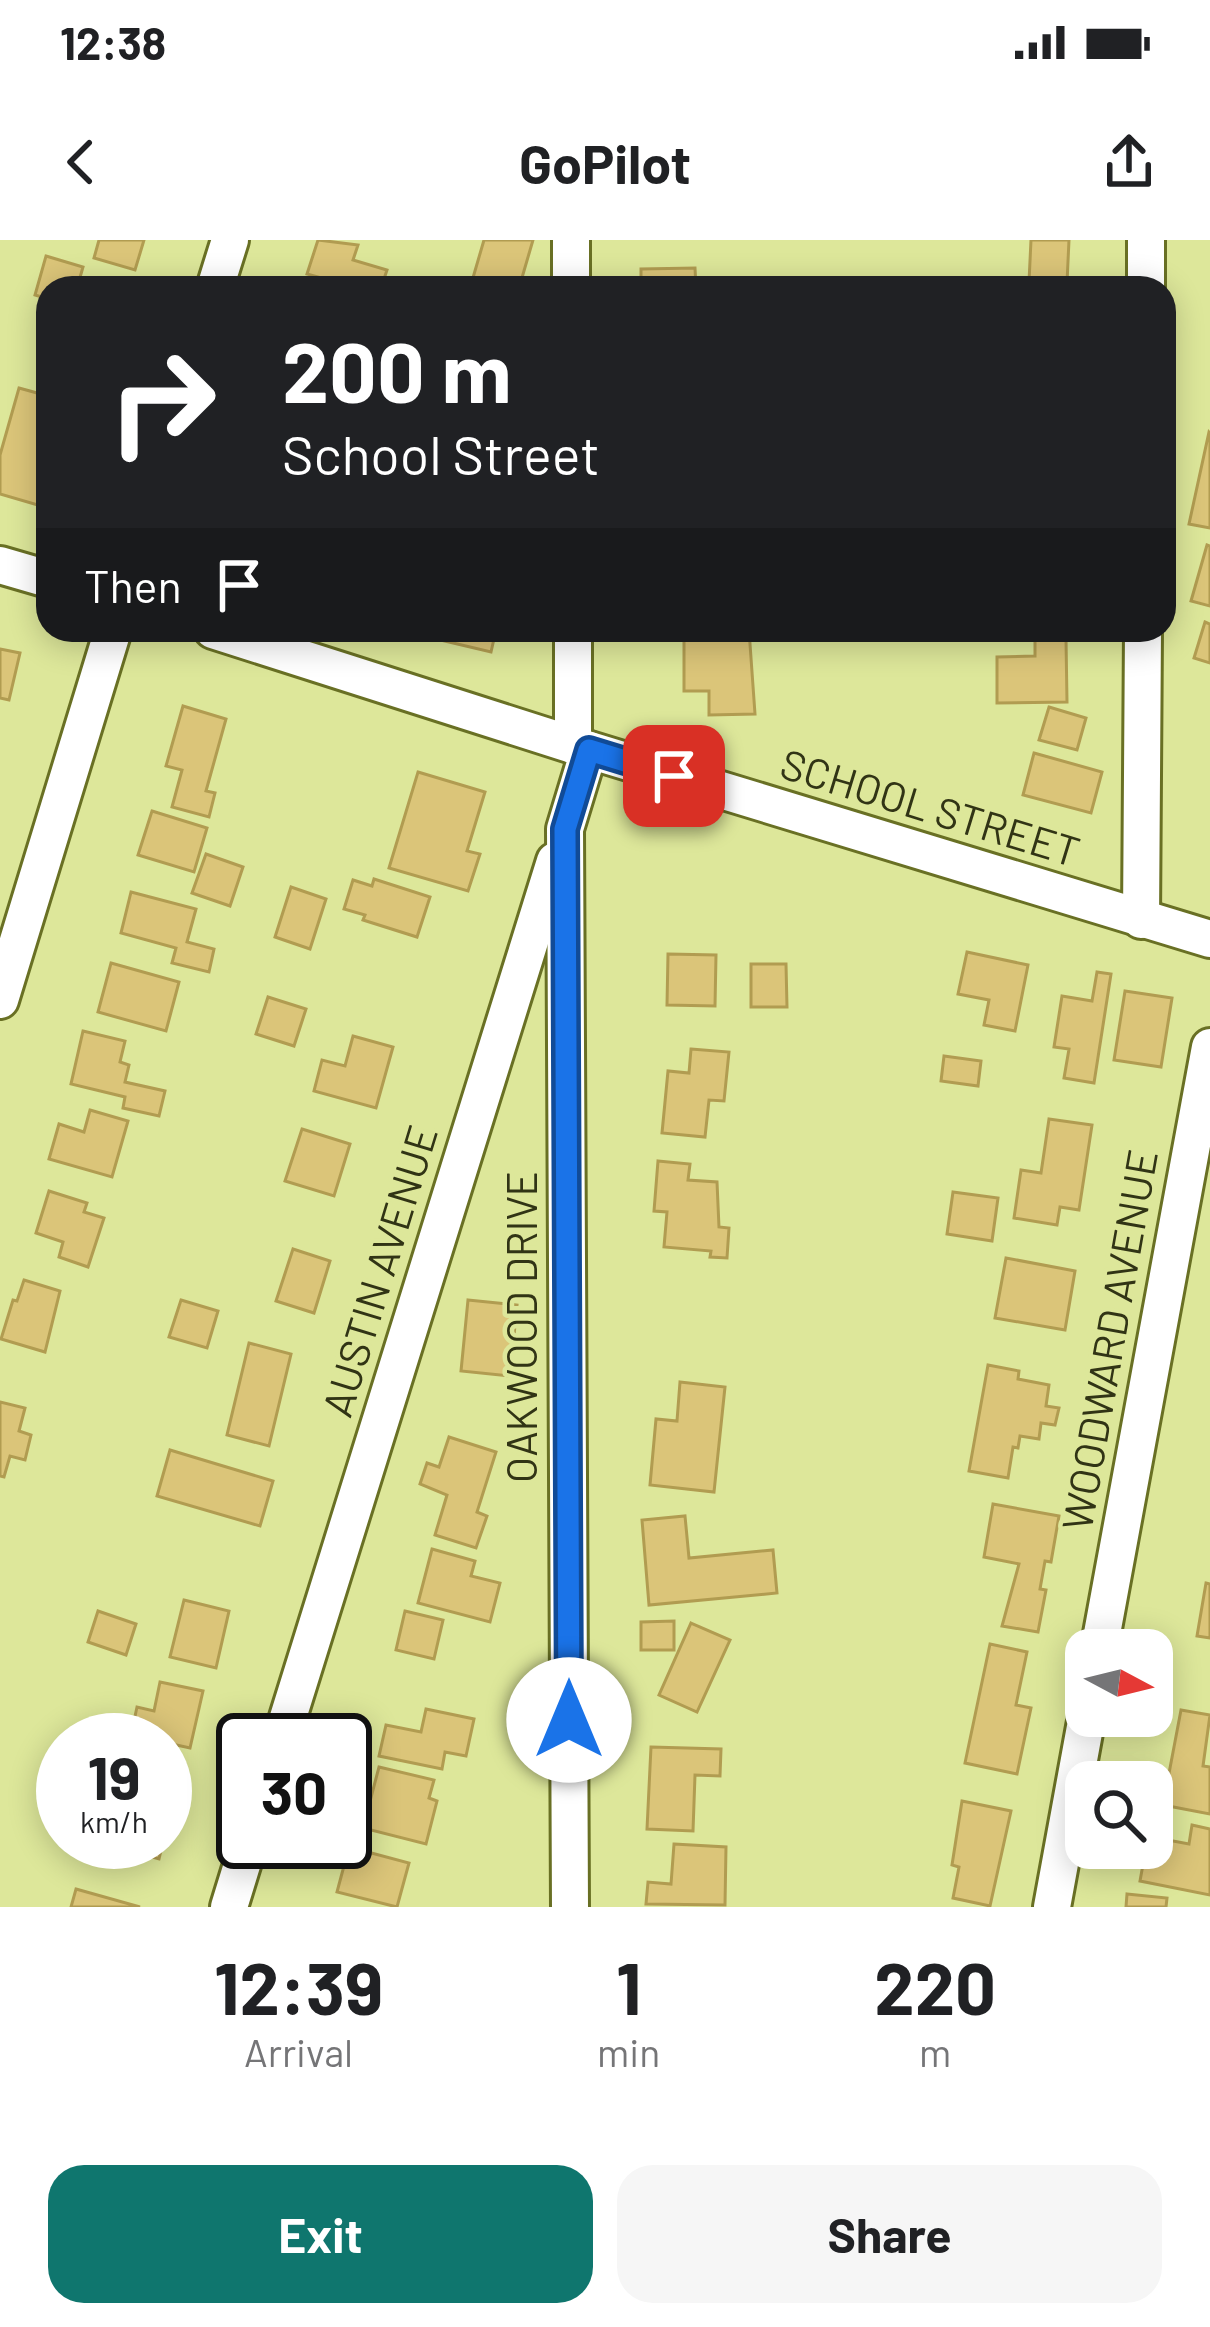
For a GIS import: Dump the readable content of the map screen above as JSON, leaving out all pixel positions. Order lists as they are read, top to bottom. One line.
{"streets":{"street":["SCHOOL STREET","AUSTIN AVENUE","OAKWOOD DRIVE","WOODWARD AVENUE"]},"crossings":[["SCHOOL STREET","OAKWOOD DRIVE"],["AUSTIN AVENUE","OAKWOOD DRIVE"]],"north":"right","page":{"status":"12:38","header":"GoPilot","turn":["200 m","School Street"],"then":"Then","speed":"19 km/h","limit":"30","eta":["12:39","Arrival","1","min","220","m"],"buttons":["Exit","Share"]}}
